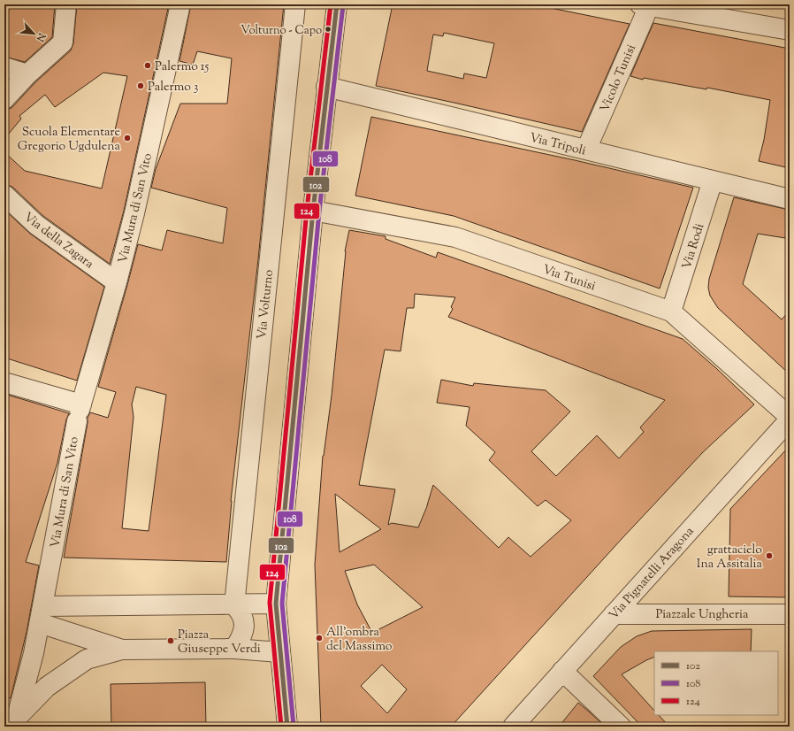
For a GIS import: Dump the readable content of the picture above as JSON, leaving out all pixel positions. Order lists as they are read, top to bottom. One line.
{"streets":{"street":["Vicolo Tunisi","Via Tripoli","Via Mura di San Vito","Via della Zagara","Via Rodi","Via Tunisi","Via Volturno","Via Pignatelli Aragona","Piazzale Ungheria"]},"crossings":[["Vicolo Tunisi","Via Tripoli"],["Via Tripoli","Via Rodi"],["Via Mura di San Vito","Via della Zagara"],["Via Rodi","Via Tunisi"],["Via Tunisi","Via Pignatelli Aragona"],["Via Pignatelli Aragona","Piazzale Ungheria"]],"places":["Volturno - Capo","Palermo 15","Palermo 3","Scuola Elementare Gregorio Ugdulena","grattacielo Ina Assitalia","All'ombra del Massimo","Piazza Giuseppe Verdi"],"lines":["transit line 102","transit line 124","transit line 108"],"legend":["102","108","124"],"north":"bottom right"}
